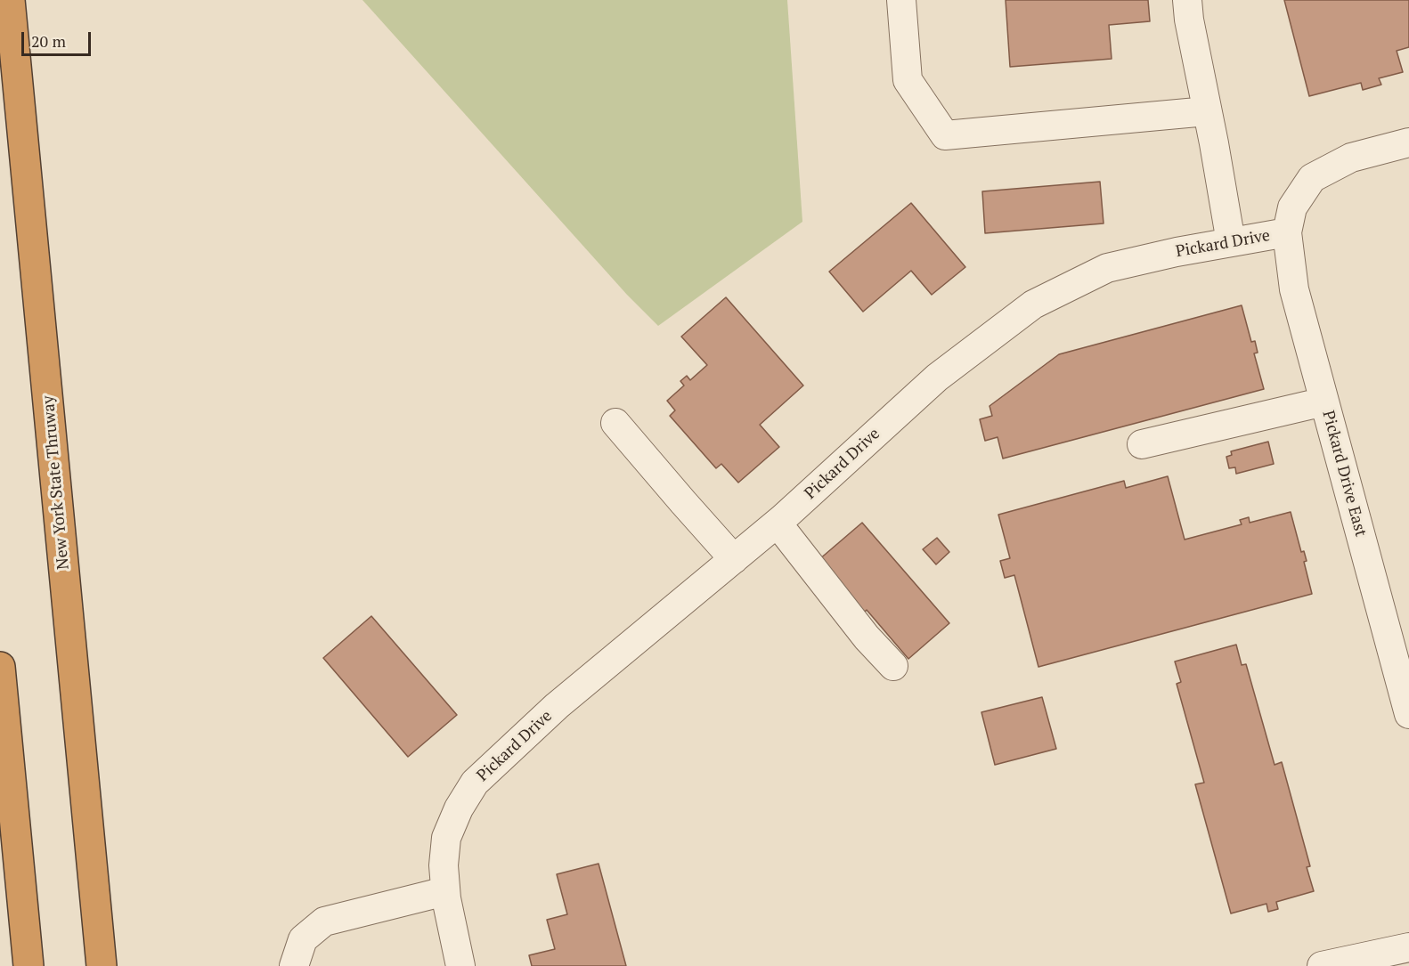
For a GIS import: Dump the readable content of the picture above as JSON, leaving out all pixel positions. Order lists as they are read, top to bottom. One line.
{"streets":{"highway":["New York State Thruway"],"street":["Pickard Drive","Pickard Drive East"]},"crossings":[["Pickard Drive","Pickard Drive East"]],"scale_bar":"20 m"}
